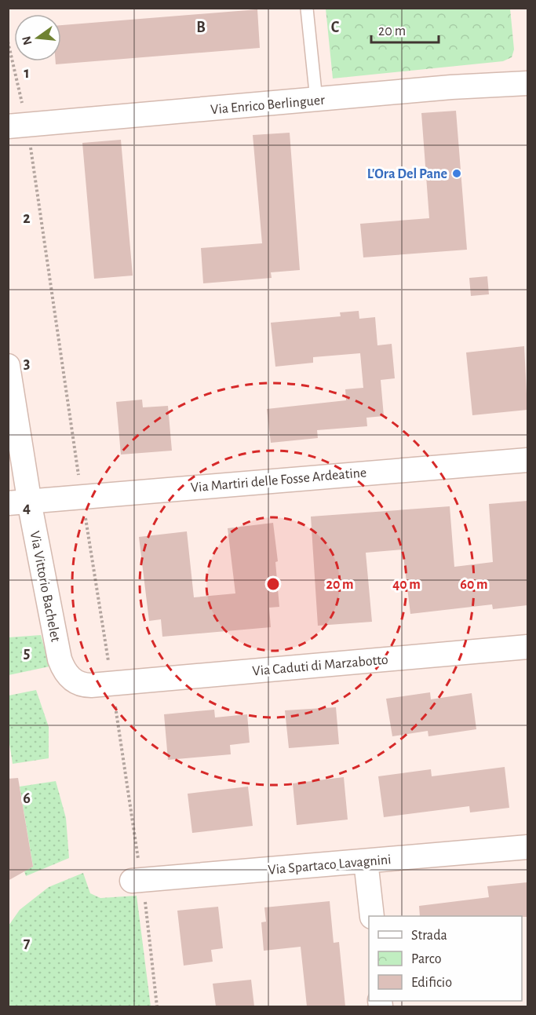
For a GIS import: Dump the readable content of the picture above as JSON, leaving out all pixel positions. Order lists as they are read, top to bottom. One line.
{"streets":{"street":["Via Enrico Berlinguer","Via Martiri delle Fosse Ardeatine","Via Vittorio Bachelet","Via Caduti di Marzabotto","Via Spartaco Lavagnini"]},"crossings":[["Via Martiri delle Fosse Ardeatine","Via Vittorio Bachelet"],["Via Vittorio Bachelet","Via Caduti di Marzabotto"]],"places":["L'Ora Del Pane"],"legend":["Strada","Parco","Edificio"],"scale_bar":"20 m","north":"left","grid":{"columns":["B","C"],"rows":["1","2","3","4","5","6","7"]},"rings":["20 m","40 m","60 m"]}
